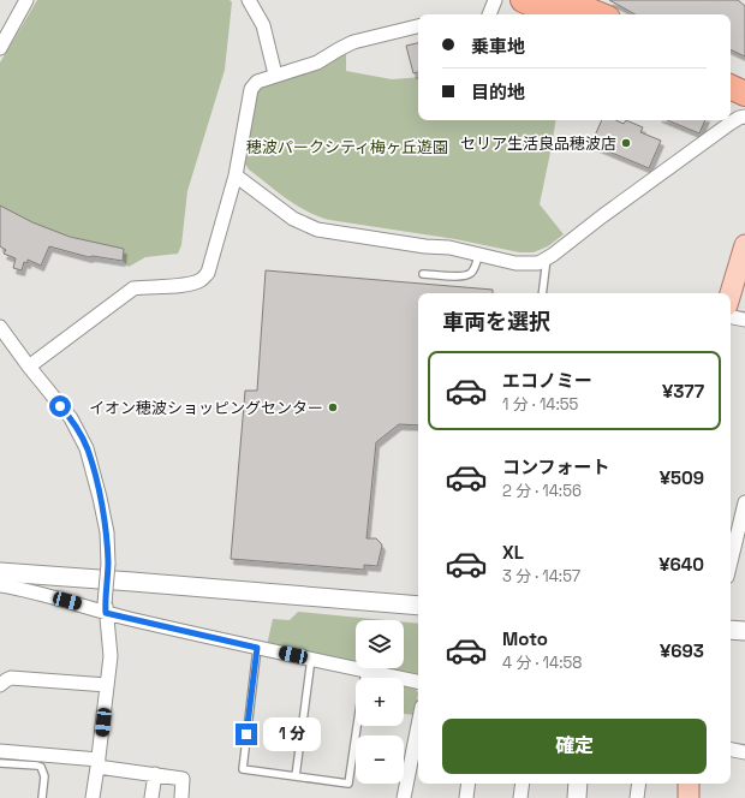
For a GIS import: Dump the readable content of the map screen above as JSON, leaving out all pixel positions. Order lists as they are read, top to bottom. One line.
{"parks":["穂波パークシティ梅ヶ丘遊園"],"places":["セリア生活良品穂波店","イオン穂波ショッピングセンター"],"page":{"banner":["乗車地","目的地"],"heading":"車両を選択","list":[{"name":"エコノミー","note":"1 分 · 14:55","value":"¥377"},{"name":"コンフォート","note":"2 分 · 14:56","value":"¥509"},{"name":"XL","note":"3 分 · 14:57","value":"¥640"},{"name":"Moto","note":"4 分 · 14:58","value":"¥693"}],"map_buttons":["+","−"],"buttons":"確定","bubble":"1 分"}}
